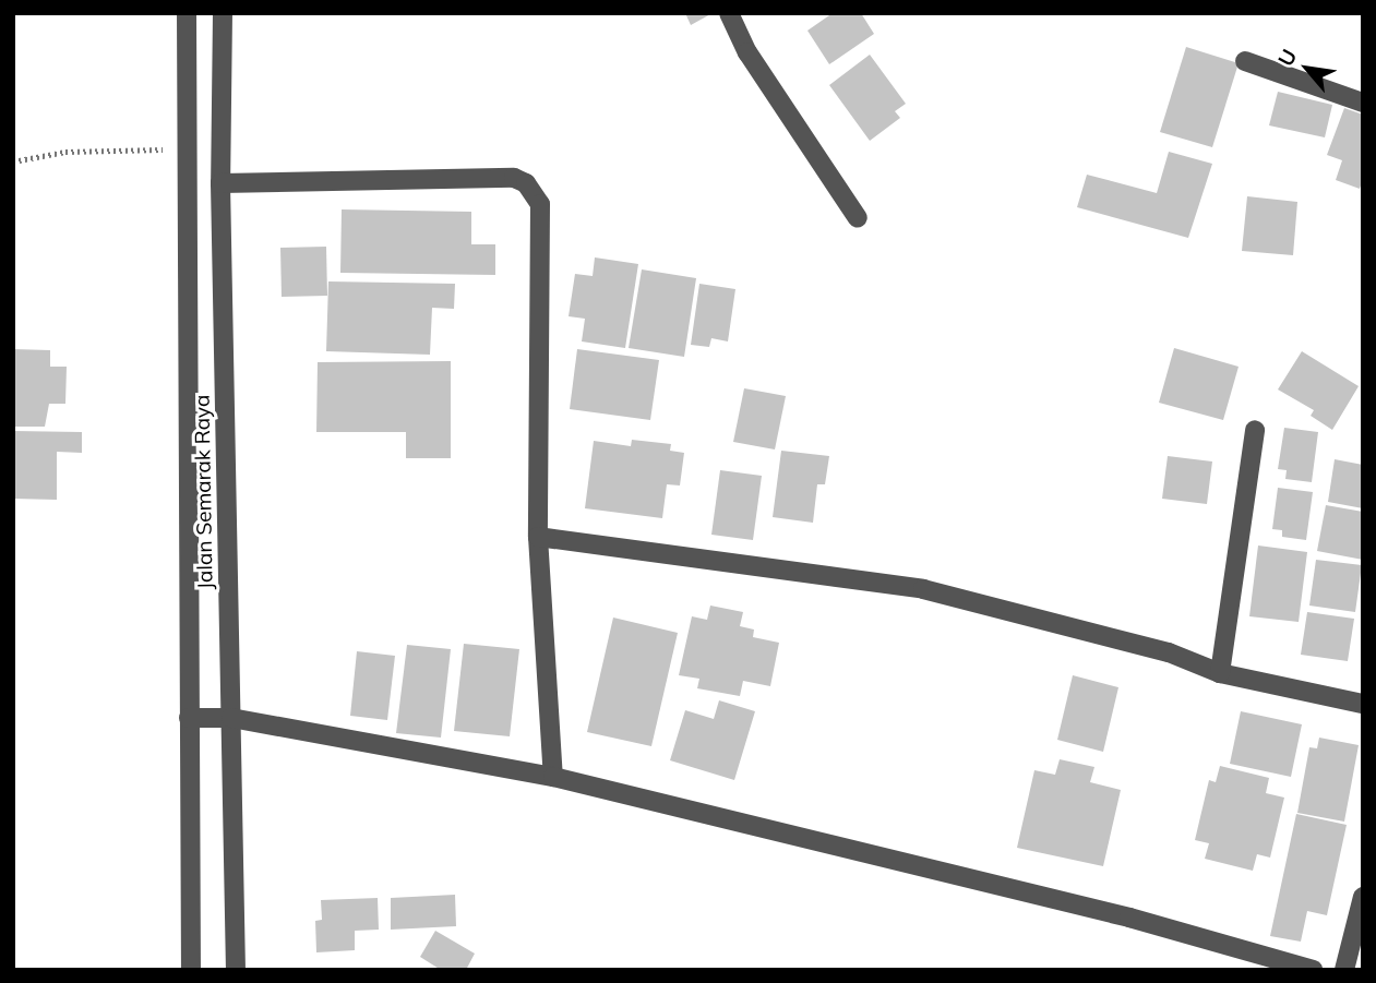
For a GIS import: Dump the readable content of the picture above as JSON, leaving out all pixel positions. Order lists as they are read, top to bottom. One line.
{"streets":{"street":["Jalan Semarak Raya"]},"north":"top left"}
